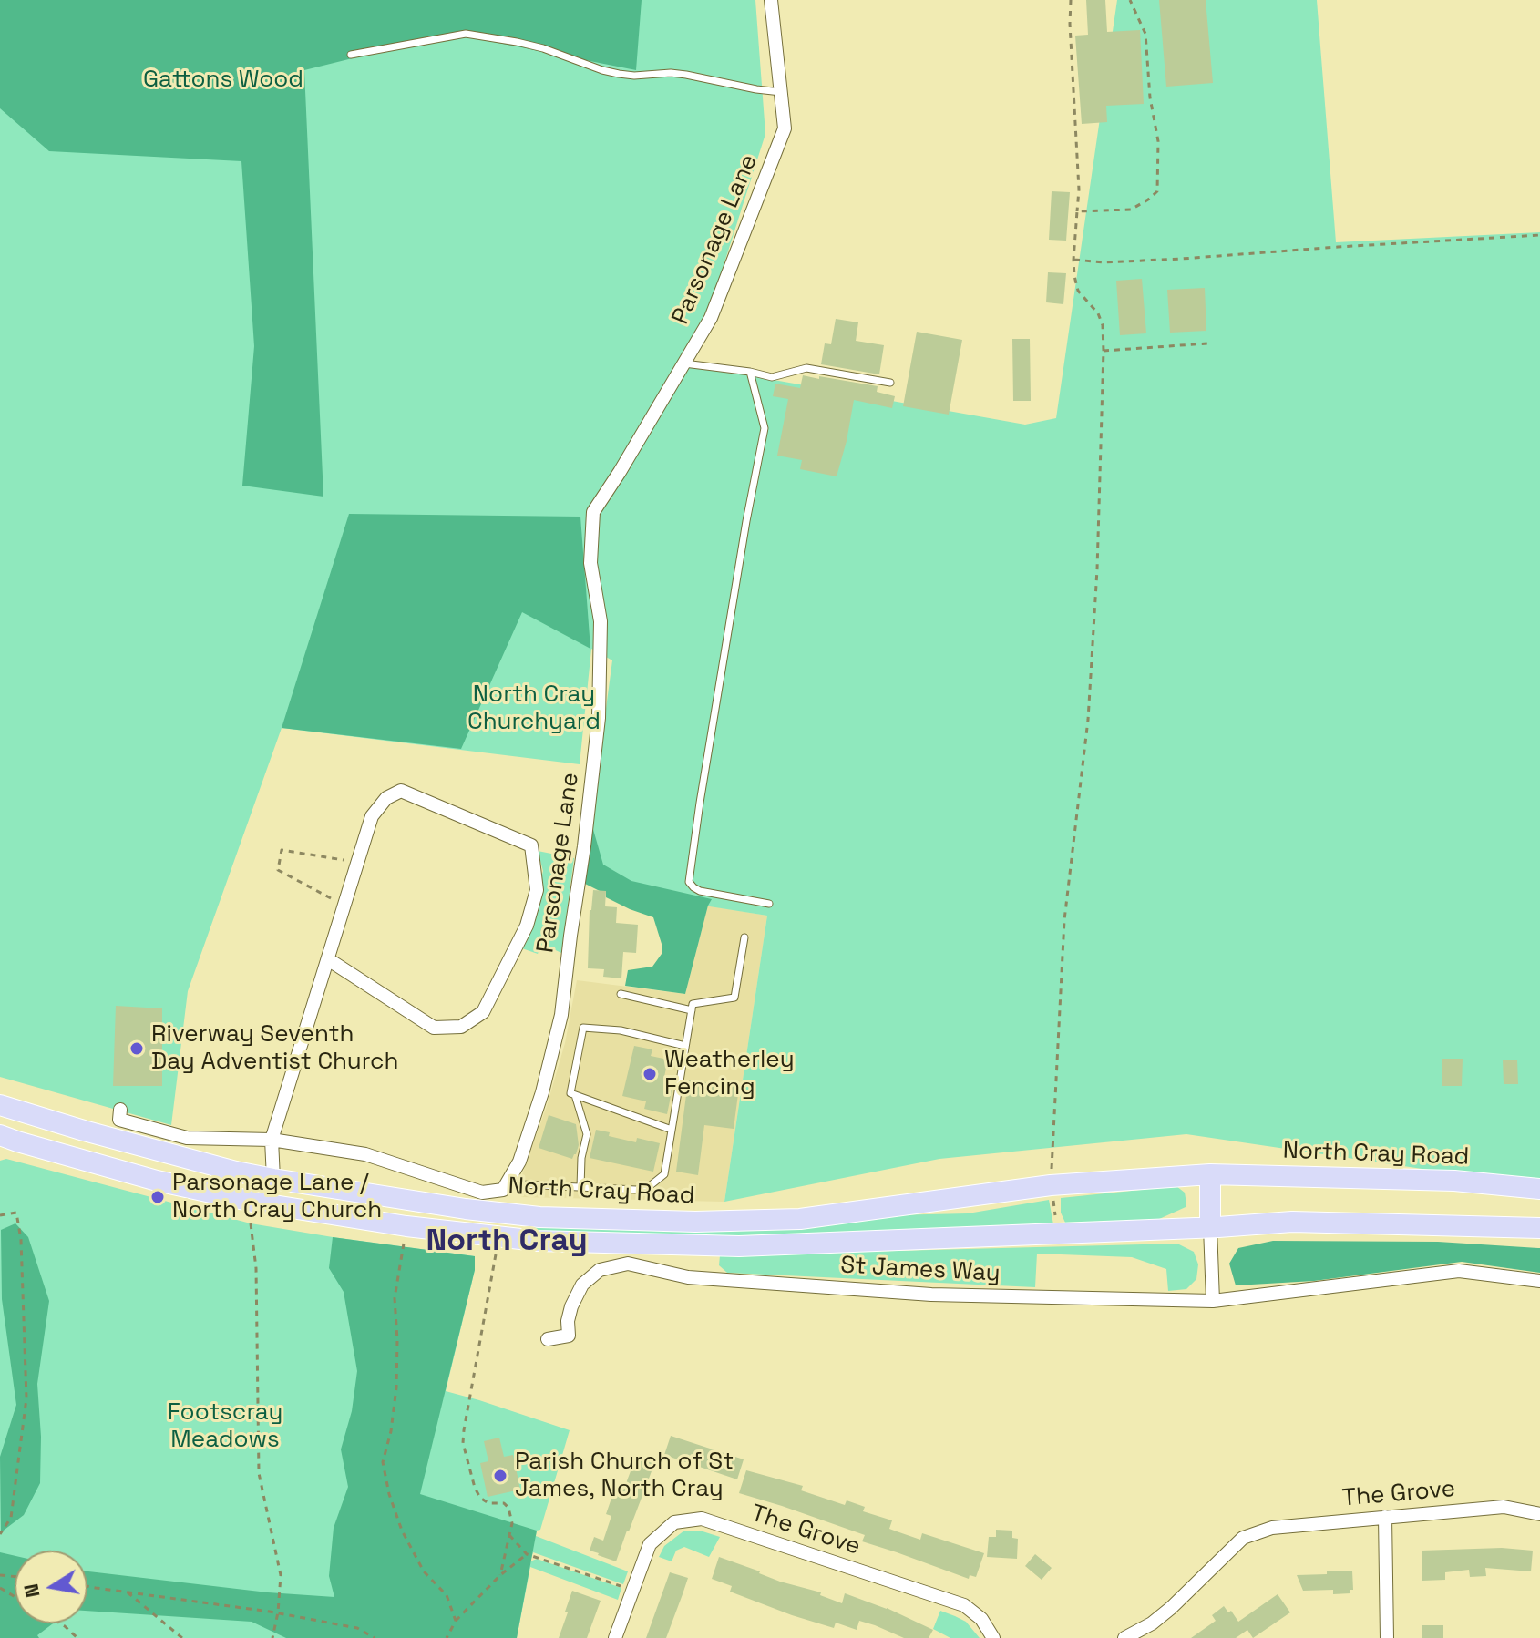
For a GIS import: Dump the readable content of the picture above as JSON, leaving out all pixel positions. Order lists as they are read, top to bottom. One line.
{"streets":{"main road":["North Cray Road"],"street":["Parsonage Lane","St James Way","The Grove"]},"districts":["North Cray"],"parks":["Gattons Wood","North Cray Churchyard","Footscray Meadows"],"places":["Riverway Seventh Day Adventist Church","Weatherley Fencing","Parsonage Lane / North Cray Church","Parish Church of St James, North Cray"],"north":"left"}
